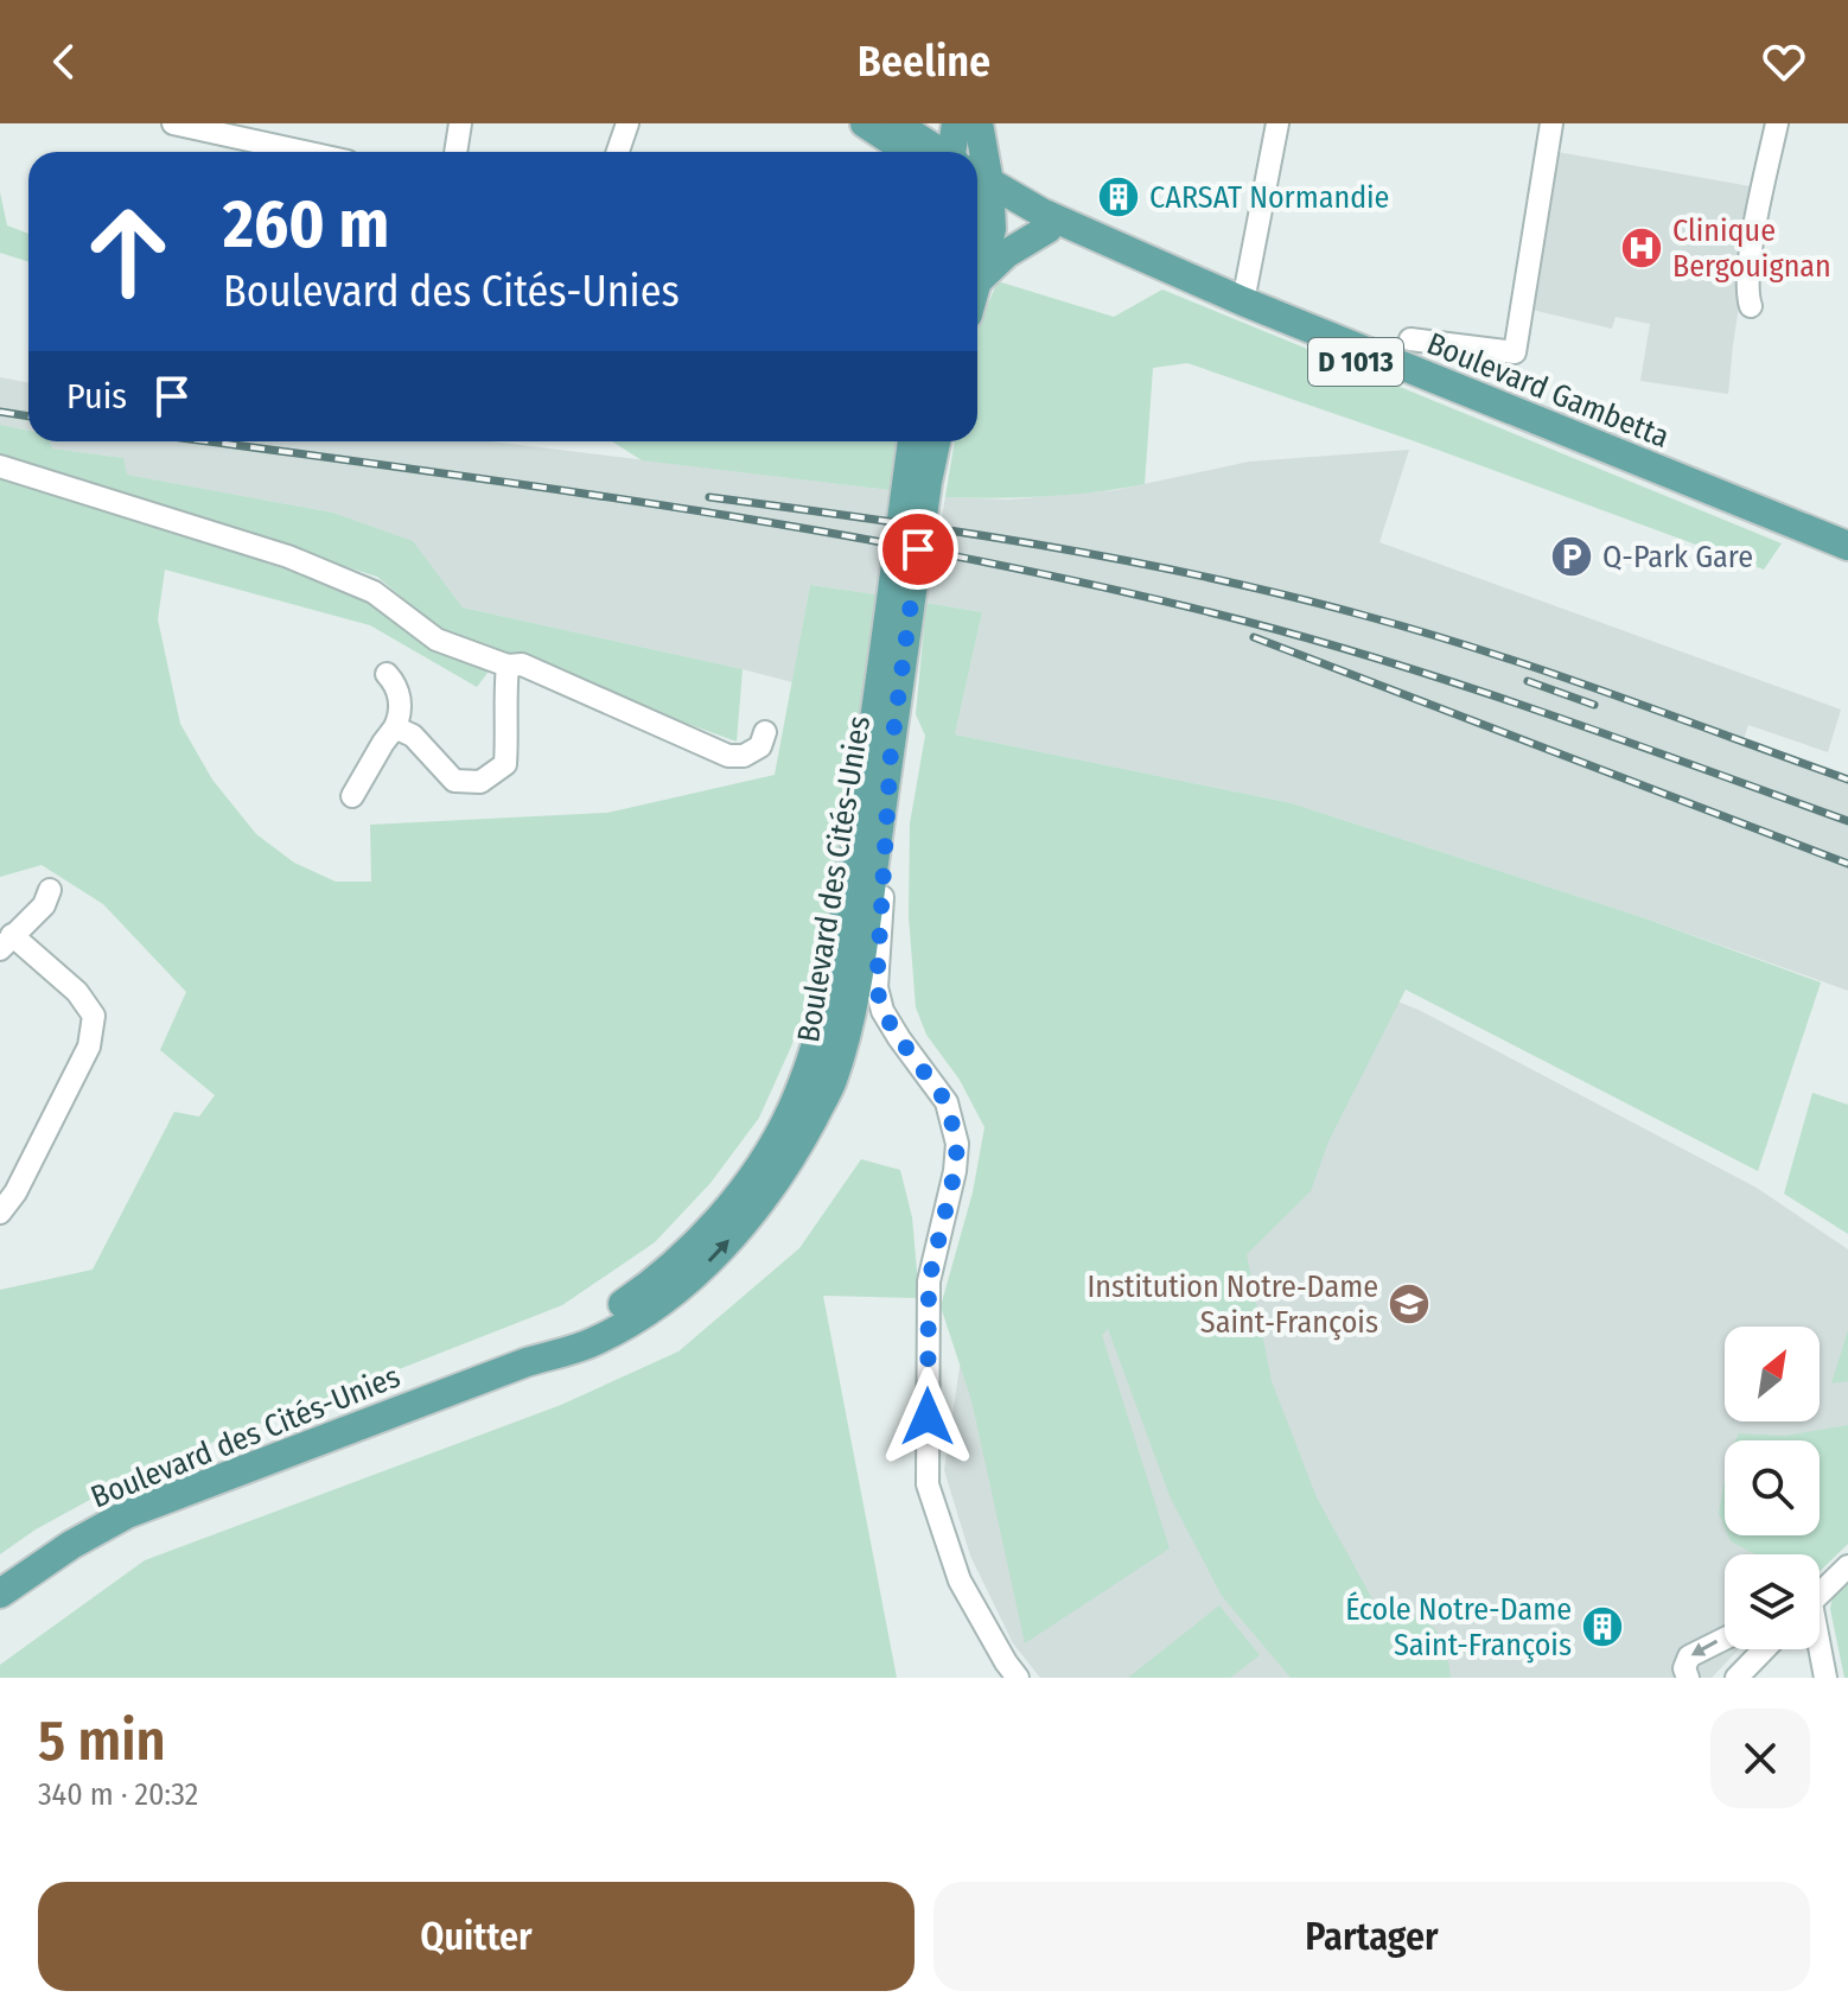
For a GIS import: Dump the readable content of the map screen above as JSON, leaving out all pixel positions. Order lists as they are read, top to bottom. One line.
{"streets":{"main road":["D 1013","Boulevard Gambetta","Boulevard des Cités-Unies"]},"places":{"building":["CARSAT Normandie","École Notre-Dame Saint-François"],"hospital":["Clinique Bergouignan"],"parking":["Q-Park Gare"],"school or university":["Institution Notre‐Dame Saint‐François"]},"north":"top right","page":{"header":"Beeline","turn":["260 m","Boulevard des Cités-Unies"],"then":"Puis","heading":["5 min","340 m · 20:32"],"buttons":["Quitter","Partager"]}}
